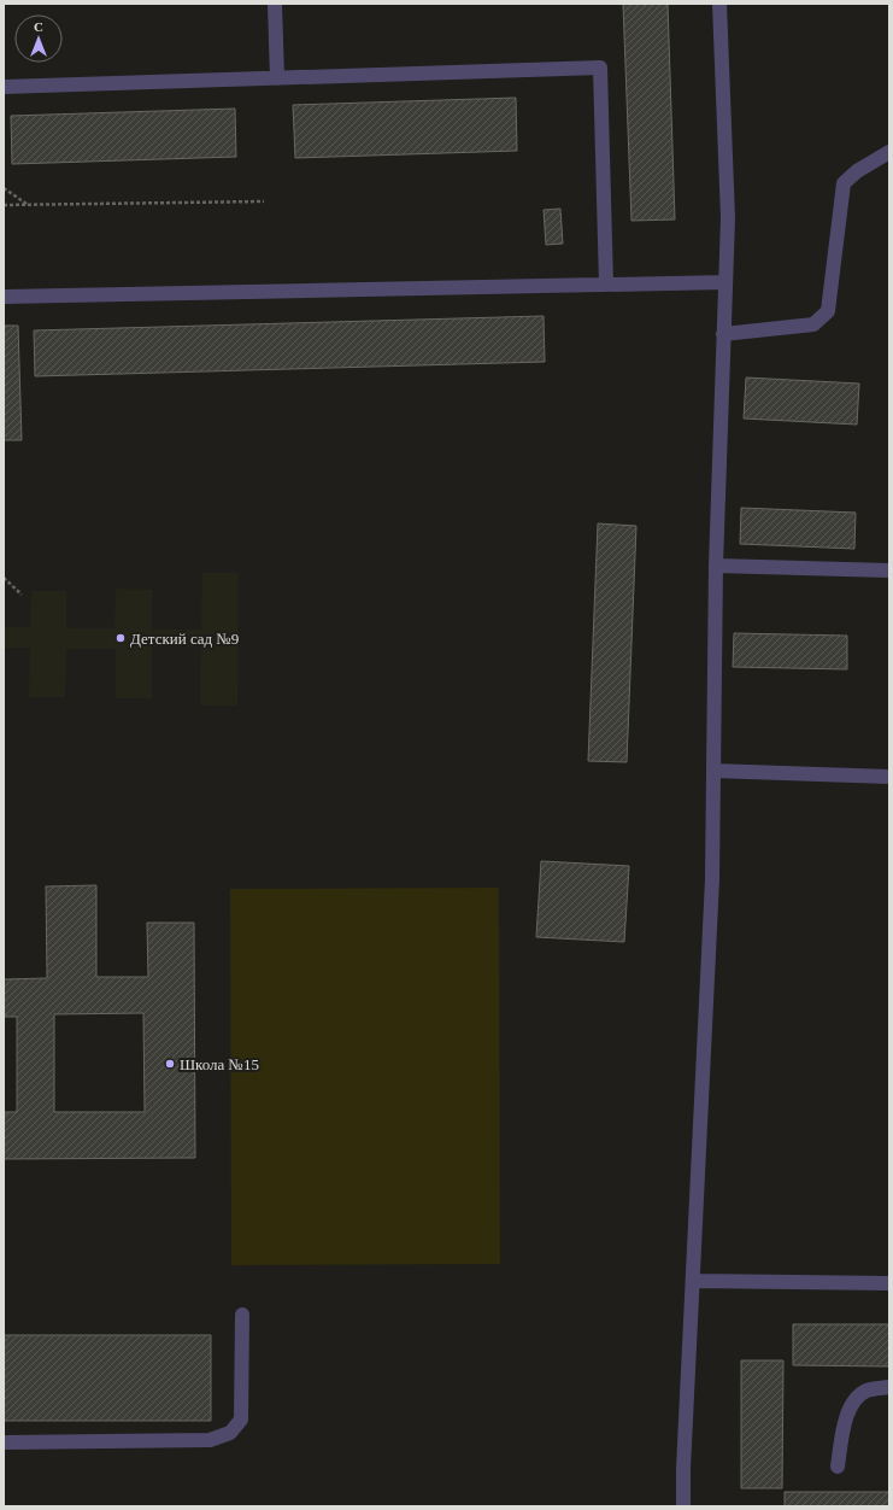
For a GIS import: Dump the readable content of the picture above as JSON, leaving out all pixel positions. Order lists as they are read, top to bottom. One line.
{"places":["Детский сад №9","Школа №15"],"north":"top"}
